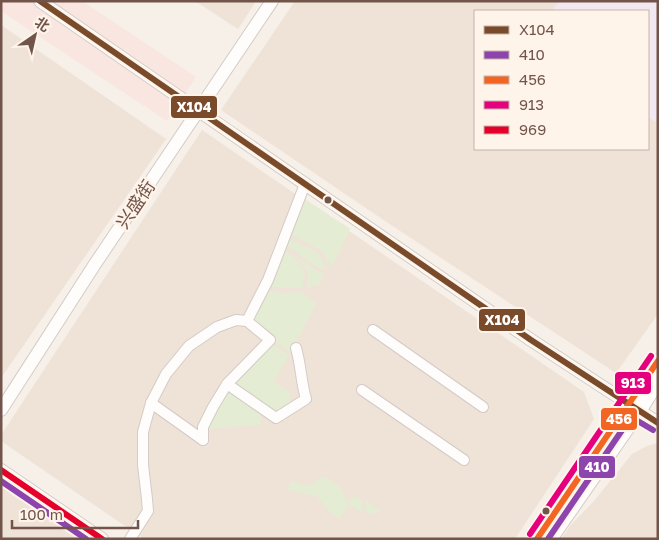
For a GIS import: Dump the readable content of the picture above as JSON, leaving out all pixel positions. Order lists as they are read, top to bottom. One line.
{"streets":{"street":["兴盛街"]},"lines":["transit line X104","transit line 913","transit line 456","transit line 410","transit line 969"],"legend":["X104","410","456","913","969"],"scale_bar":"100 m","north":"top right"}
